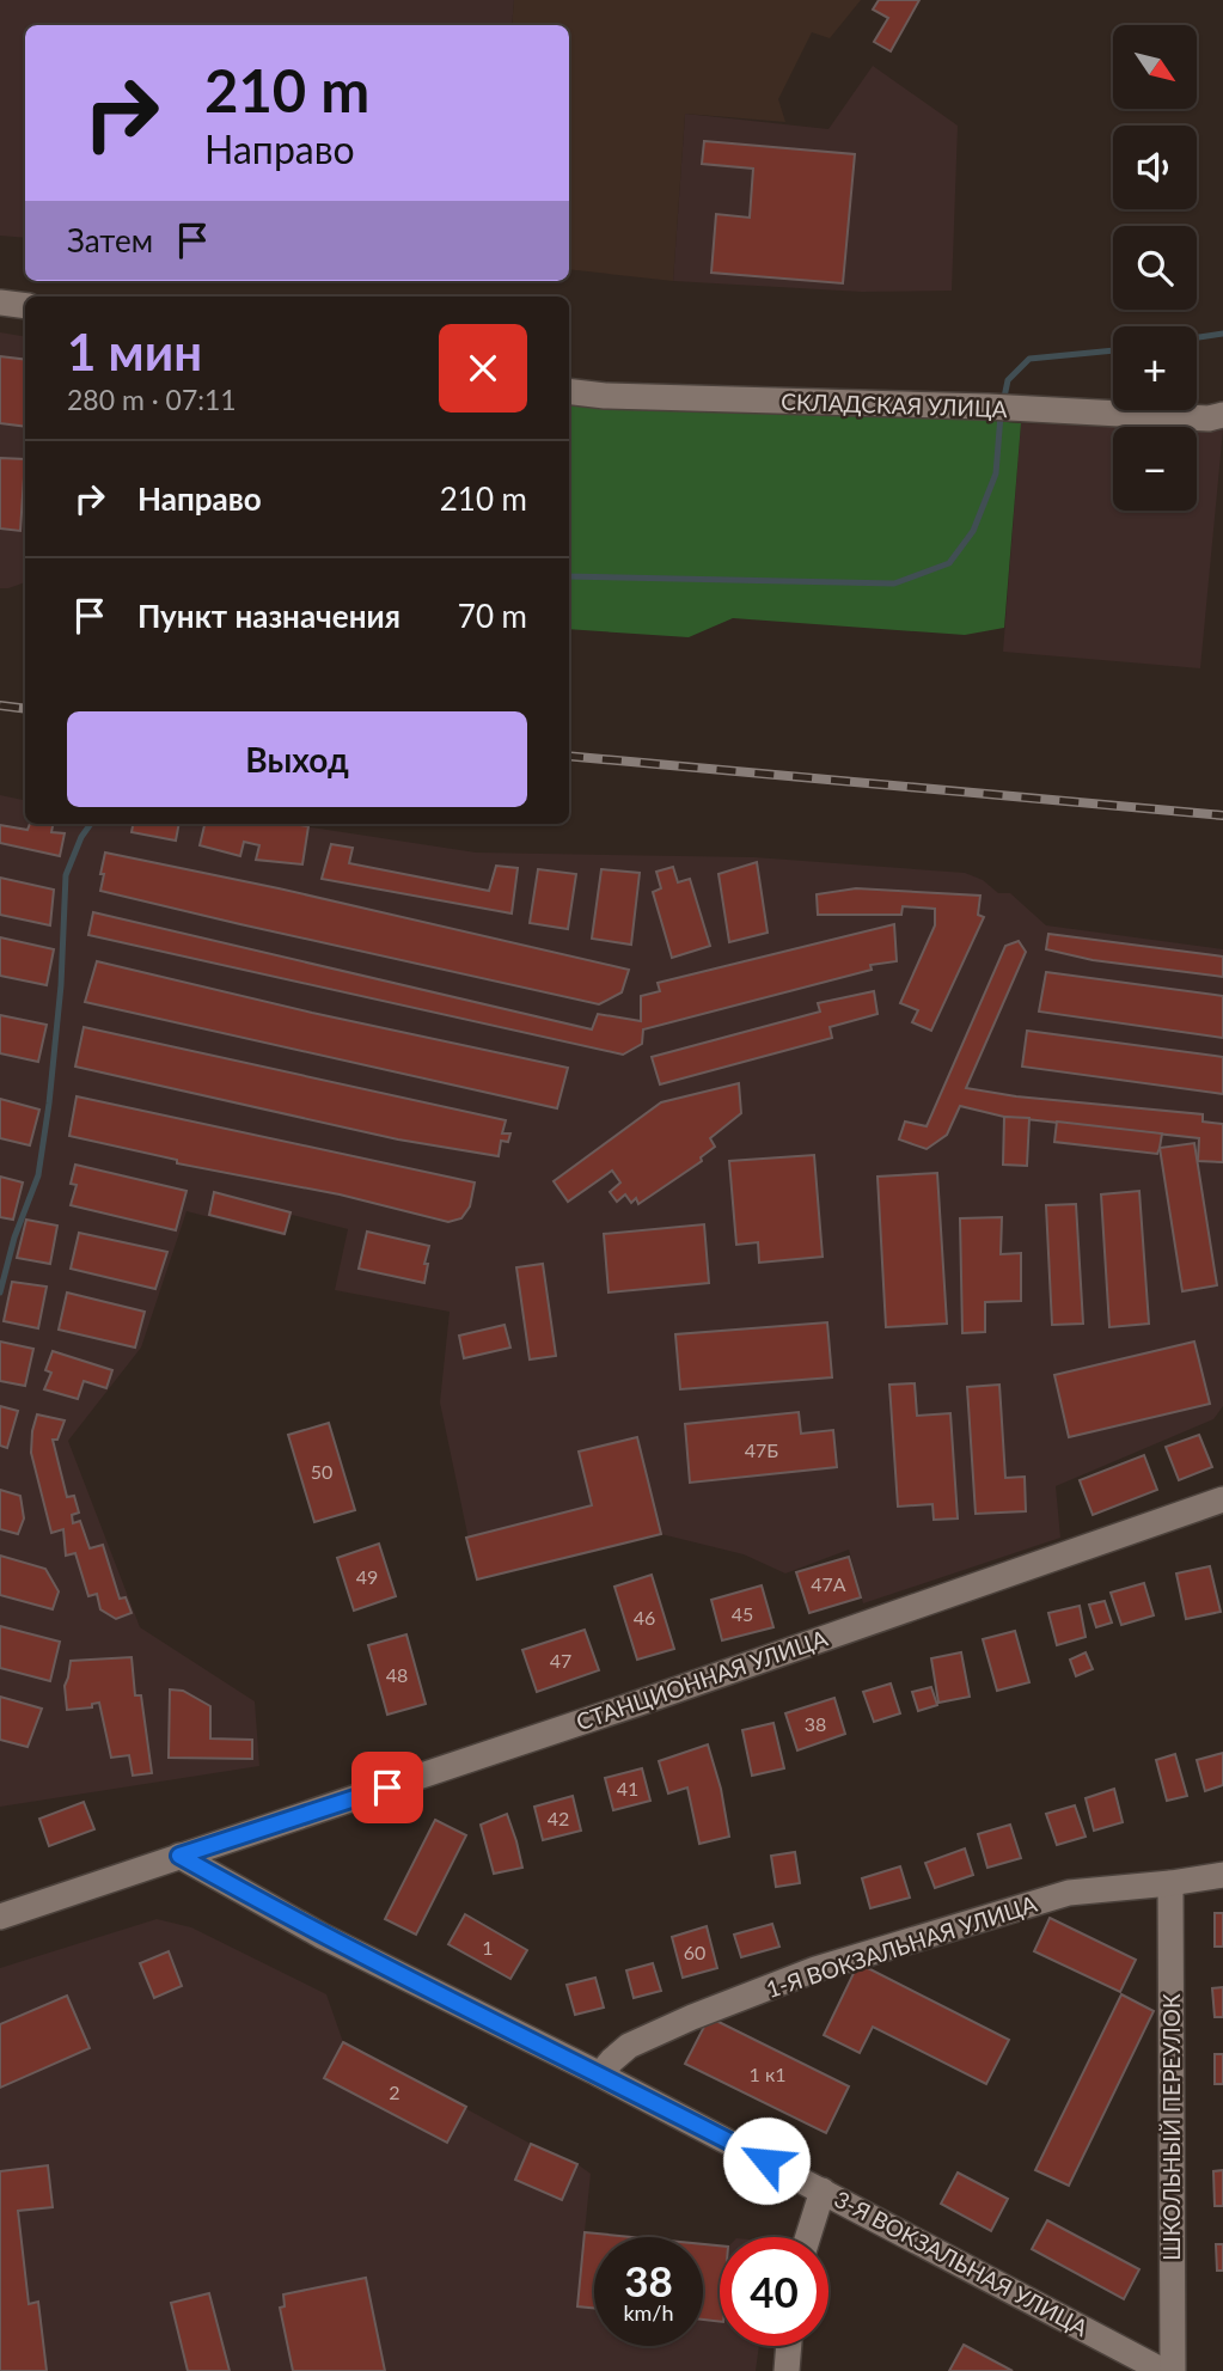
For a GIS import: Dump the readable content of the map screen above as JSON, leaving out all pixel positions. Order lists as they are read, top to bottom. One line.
{"streets":{"street":["СКЛАДСКАЯ УЛИЦА","СТАНЦИОННАЯ УЛИЦА","1-Я ВОКЗАЛЬНАЯ УЛИЦА","ШКОЛЬНЫЙ ПЕРЕУЛОК","3-Я ВОКЗАЛЬНАЯ УЛИЦА"]},"crossings":[["СТАНЦИОННАЯ УЛИЦА","3-Я ВОКЗАЛЬНАЯ УЛИЦА"],["1-Я ВОКЗАЛЬНАЯ УЛИЦА","ШКОЛЬНЫЙ ПЕРЕУЛОК"],["1-Я ВОКЗАЛЬНАЯ УЛИЦА","3-Я ВОКЗАЛЬНАЯ УЛИЦА"]],"house_numbers":["47Б","50","49","47А","45","46","47","48","38","41","42","1","60","1 к1","2"],"north":"bottom right","page":{"map_buttons":["+","−"],"turn":["210 m","Направо"],"then":"Затем","heading":["1 мин","280 m · 07:11"],"list":[{"name":"Направо","value":"210 m"},{"name":"Пункт назначения","value":"70 m"}],"buttons":"Выход","speed":"38 km/h","limit":"40"}}
